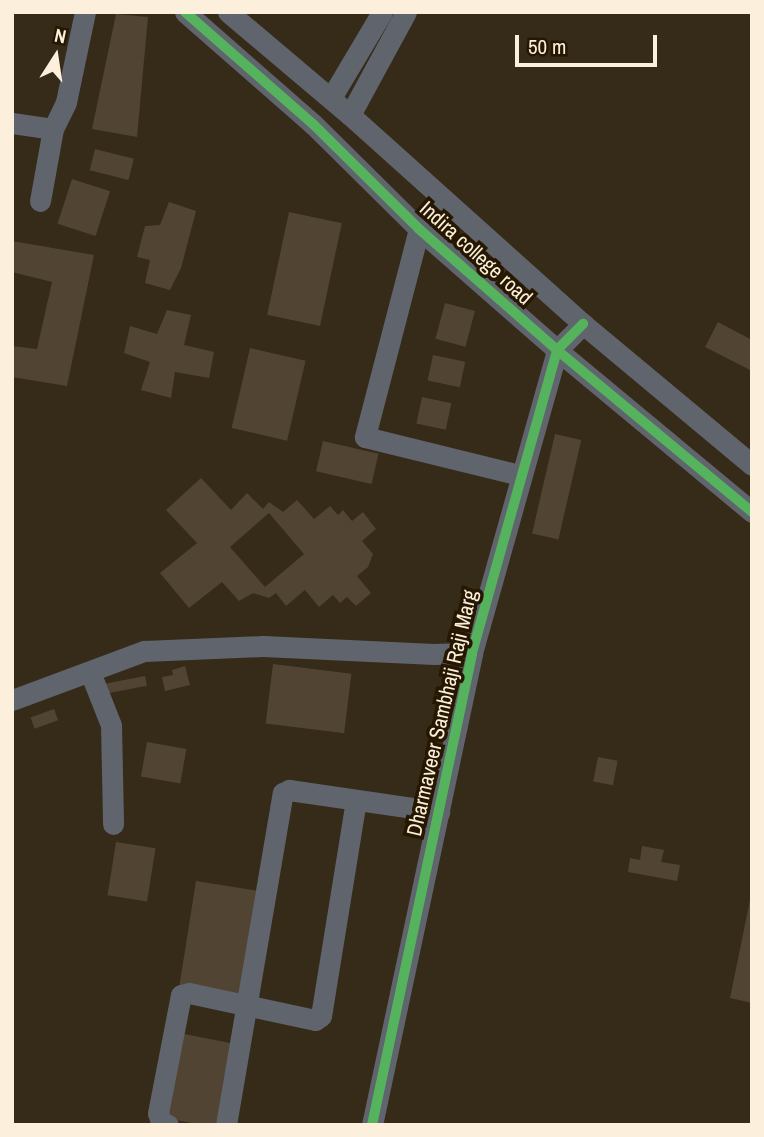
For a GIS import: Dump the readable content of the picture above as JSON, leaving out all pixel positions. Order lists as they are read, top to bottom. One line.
{"streets":{"street":["Indira college road","Dharmaveer Sambhaji Raji Marg"]},"crossings":[["Indira college road","Dharmaveer Sambhaji Raji Marg"]],"scale_bar":"50 m","north":"top"}
